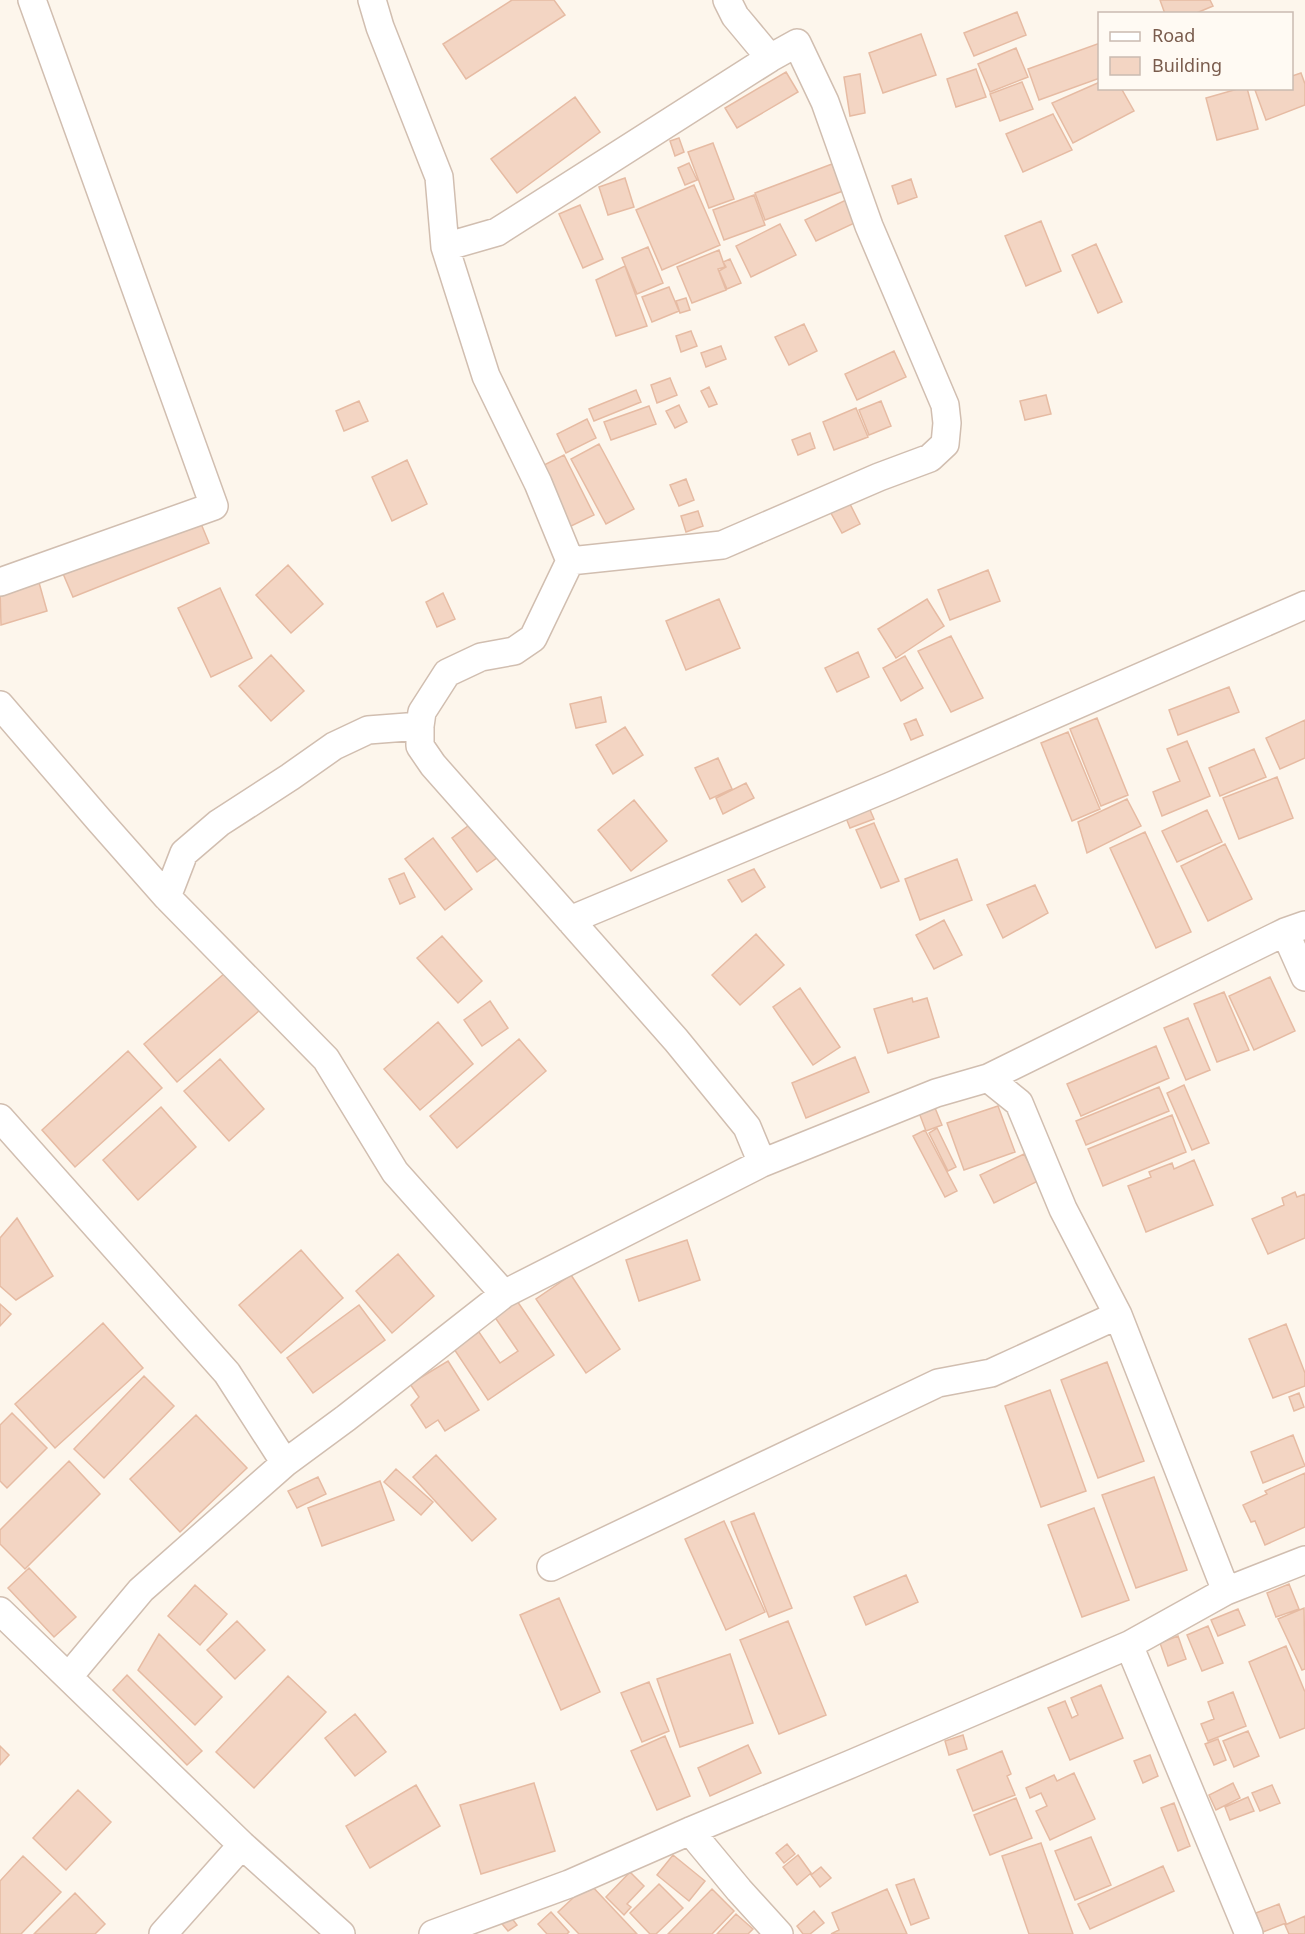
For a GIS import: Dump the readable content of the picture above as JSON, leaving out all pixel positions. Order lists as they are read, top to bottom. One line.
{"legend":["Road","Building"]}
